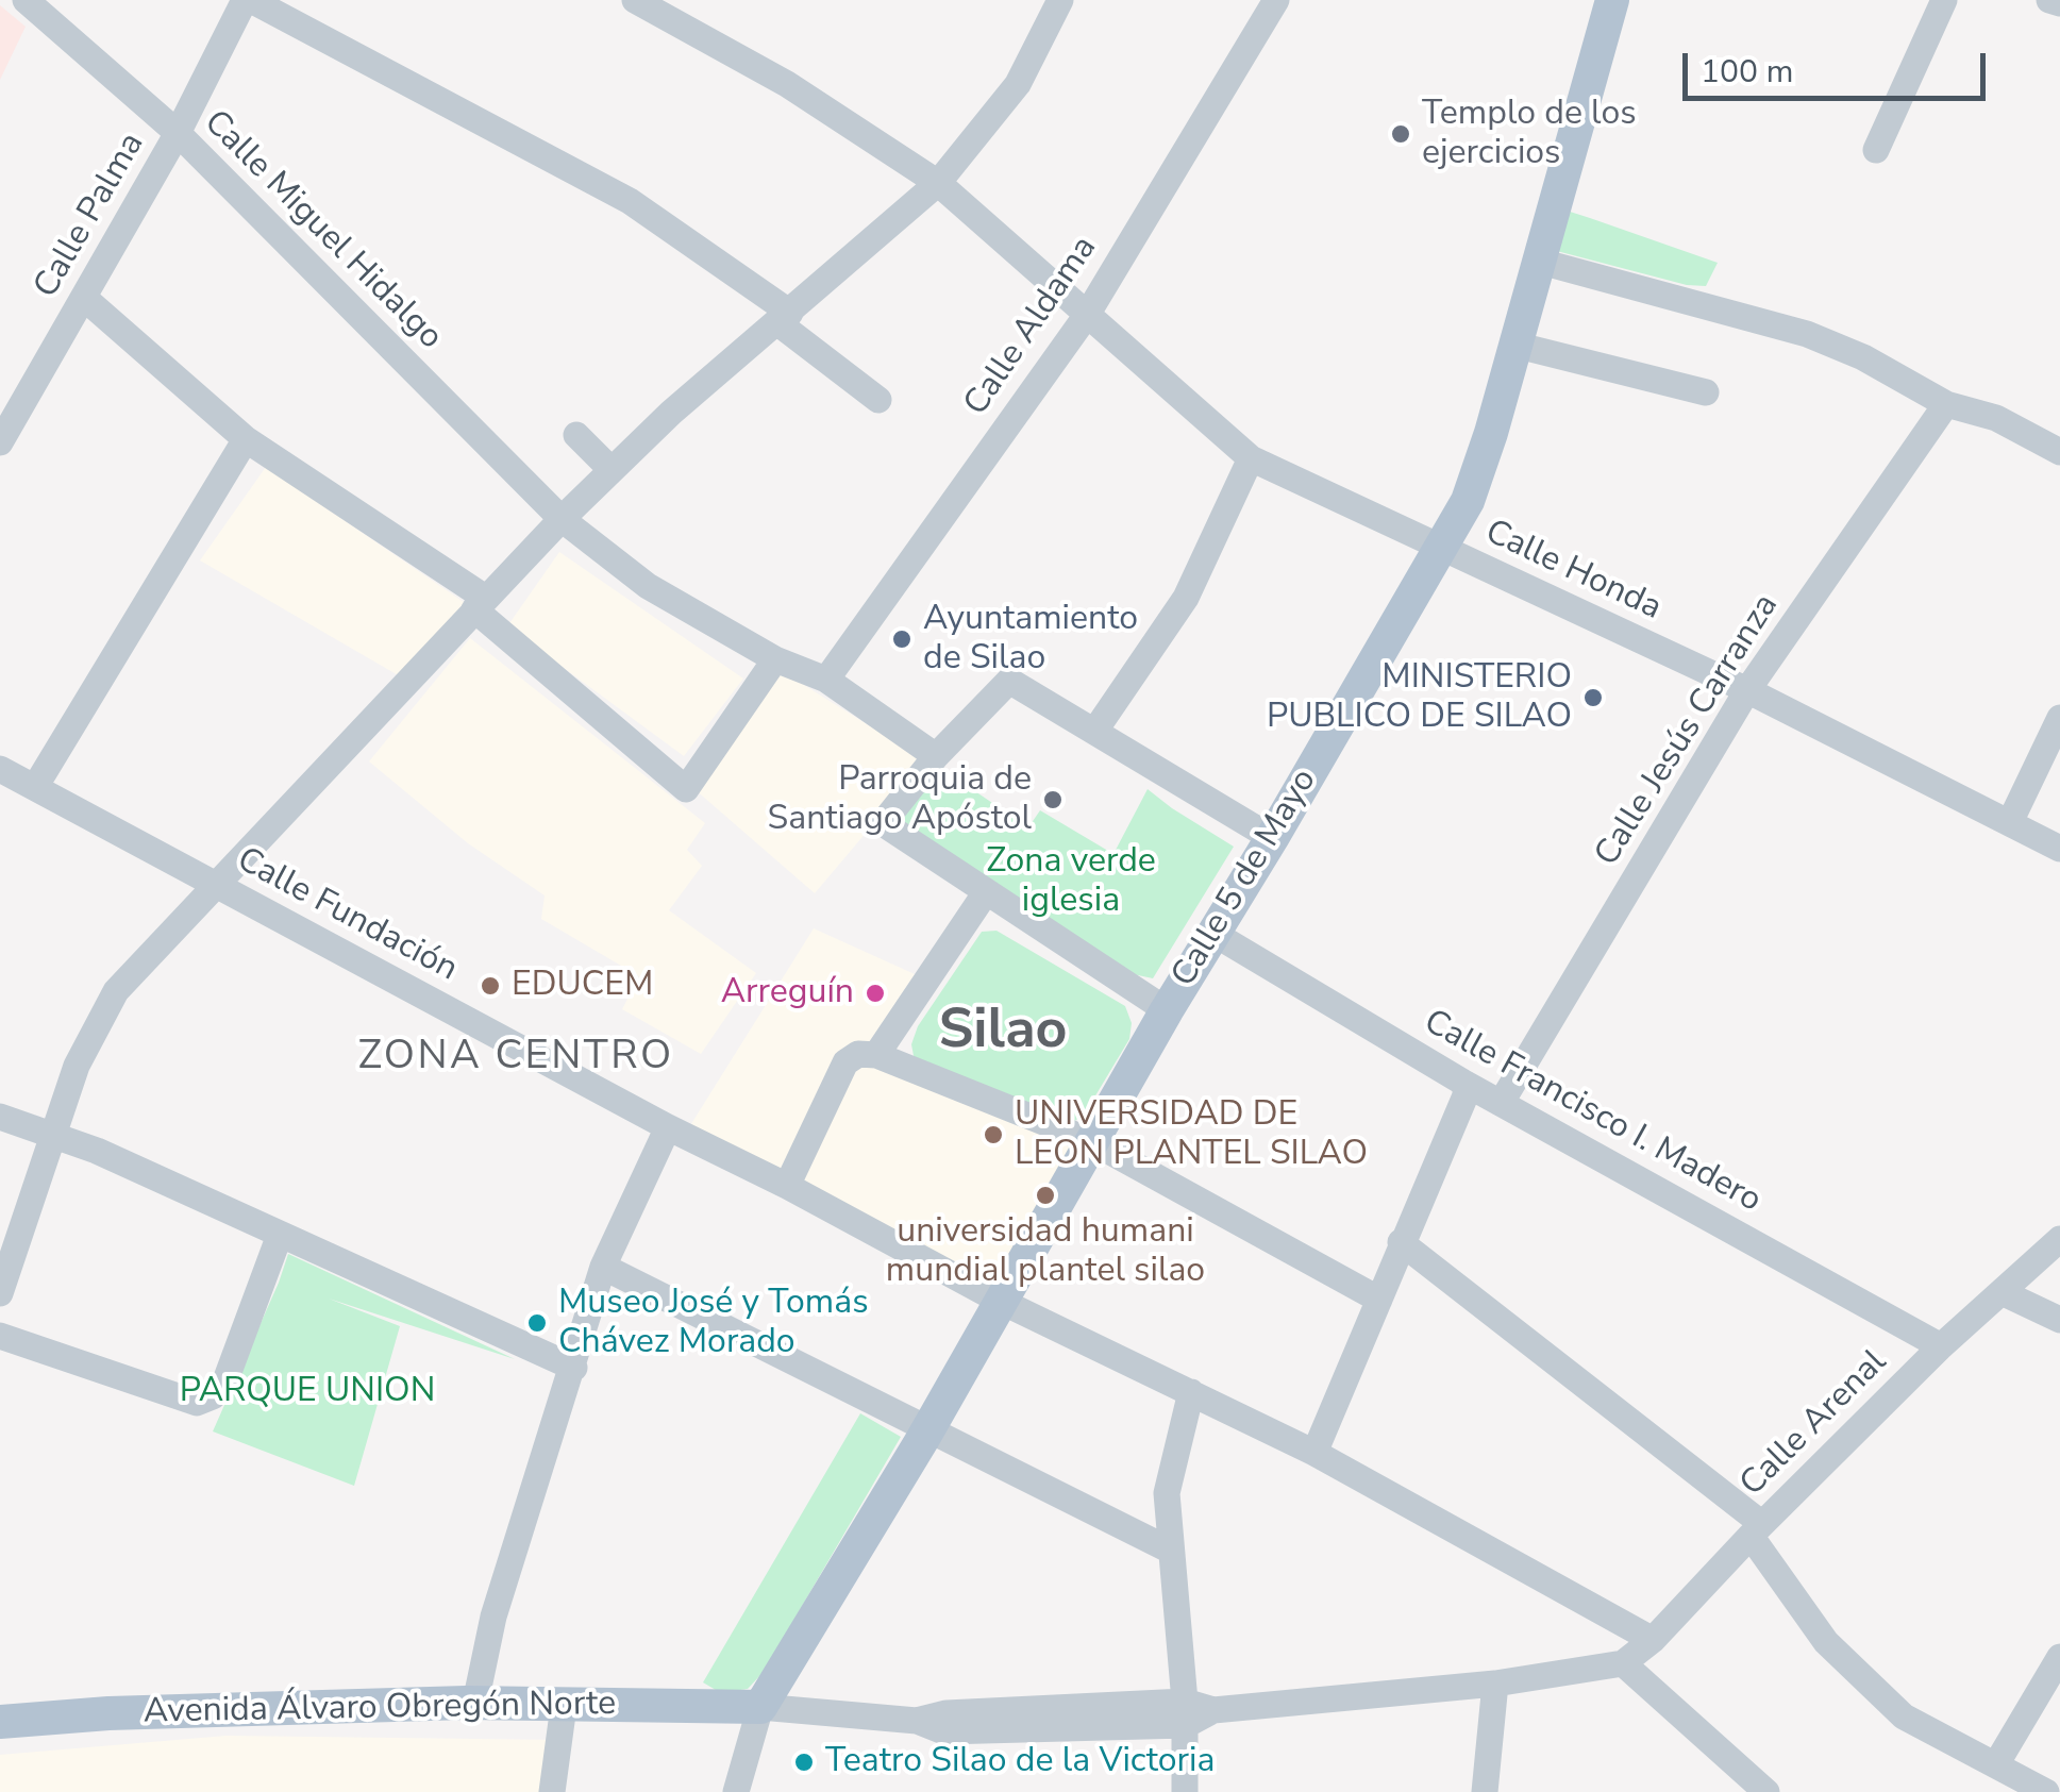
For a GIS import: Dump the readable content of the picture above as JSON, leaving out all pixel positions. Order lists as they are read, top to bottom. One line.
{"streets":{"main road":["Calle 5 de Mayo","Avenida Álvaro Obregón Norte"],"street":["Calle Palma","Calle Miguel Hidalgo","Calle Aldama","Calle Honda","Calle Jesús Carranza","Calle Fundación","Calle Francisco I. Madero","Calle Arenal"]},"crossings":[["Calle Palma","Calle Miguel Hidalgo"],["Calle Miguel Hidalgo","Calle Aldama"],["Calle Aldama","Calle Honda"],["Calle Honda","Calle Jesús Carranza"],["Calle Honda","Calle 5 de Mayo"],["Calle Jesús Carranza","Calle Francisco I. Madero"],["Calle 5 de Mayo","Calle Fundación"],["Calle 5 de Mayo","Calle Francisco I. Madero"],["Calle 5 de Mayo","Avenida Álvaro Obregón Norte"],["Calle Fundación","Calle Arenal"],["Calle Francisco I. Madero","Calle Arenal"]],"districts":["Silao","ZONA CENTRO"],"parks":["Zona verde iglesia","PARQUE UNION"],"places":["Templo de los ejercicios","Ayuntamiento de Silao","MINISTERIO PUBLICO DE SILAO","Parroquia de Santiago Apóstol","EDUCEM","Arreguín","UNIVERSIDAD DE LEON PLANTEL SILAO","universidad humani mundial plantel silao","Museo José y Tomás Chávez Morado","Teatro Silao de la Victoria"],"scale_bar":"100 m"}
